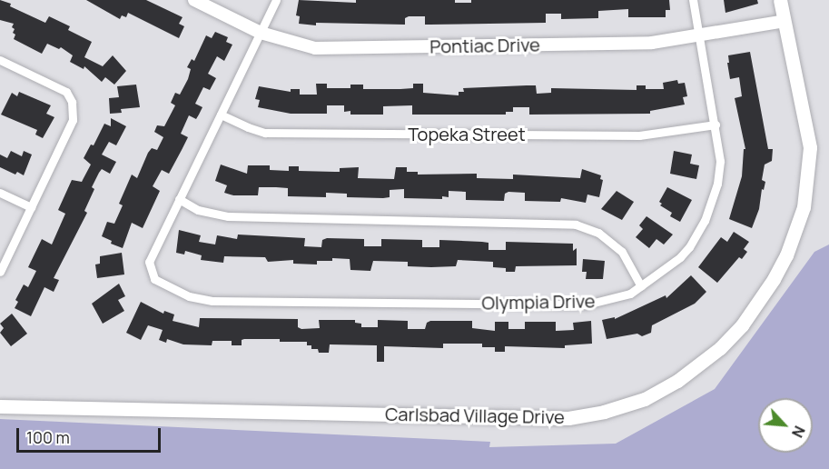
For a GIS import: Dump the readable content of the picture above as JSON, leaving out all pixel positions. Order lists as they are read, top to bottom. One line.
{"streets":{"main road":["Pontiac Drive","Carlsbad Village Drive"],"street":["Topeka Street","Olympia Drive"]},"crossings":[["Pontiac Drive","Olympia Drive"],["Pontiac Drive","Carlsbad Village Drive"],["Topeka Street","Olympia Drive"]],"scale_bar":"100 m","north":"bottom right"}
